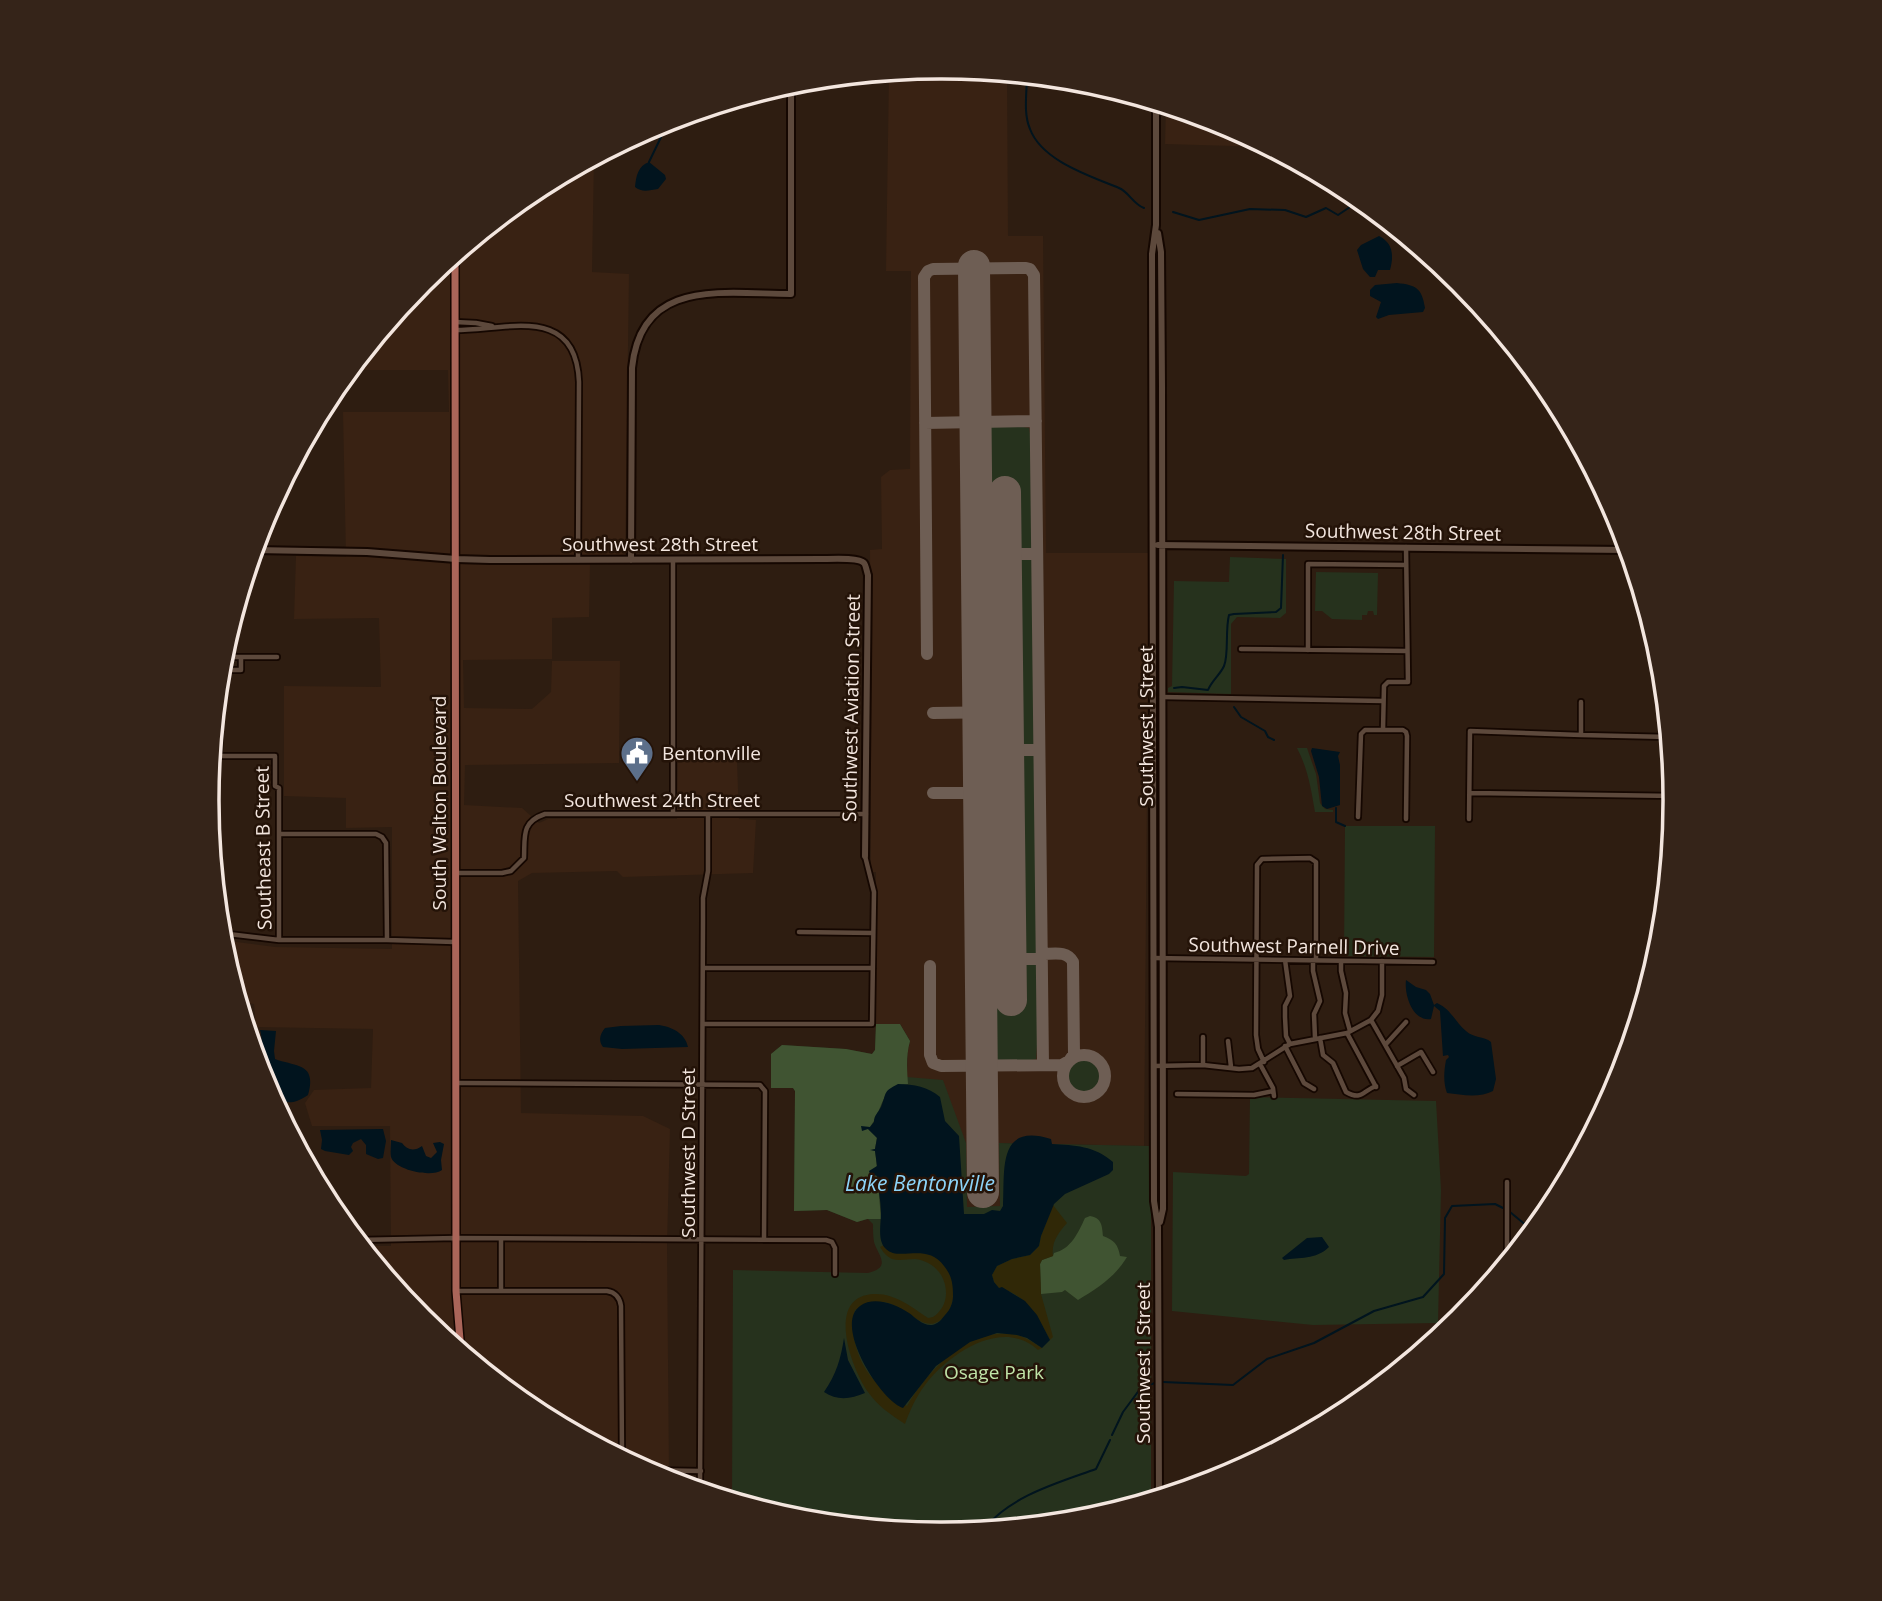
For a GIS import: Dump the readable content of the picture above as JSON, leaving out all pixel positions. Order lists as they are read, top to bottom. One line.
{"streets":{"main road":["Southwest 28th Street","Southwest Aviation Street","Southwest I Street","South Walton Boulevard"],"street":["Southwest 24th Street","Southeast B Street","Southwest Parnell Drive","Southwest D Street"]},"crossings":[["Southwest 28th Street","Southwest Aviation Street"],["Southwest 28th Street","Southwest I Street"],["Southwest 28th Street","South Walton Boulevard"],["Southwest Aviation Street","Southwest 24th Street"],["Southwest I Street","Southwest Parnell Drive"],["Southwest 24th Street","South Walton Boulevard"],["Southwest 24th Street","Southwest D Street"]],"water":["Lake Bentonville"],"parks":["Osage Park"],"places":{"public building":["Bentonville"]}}
